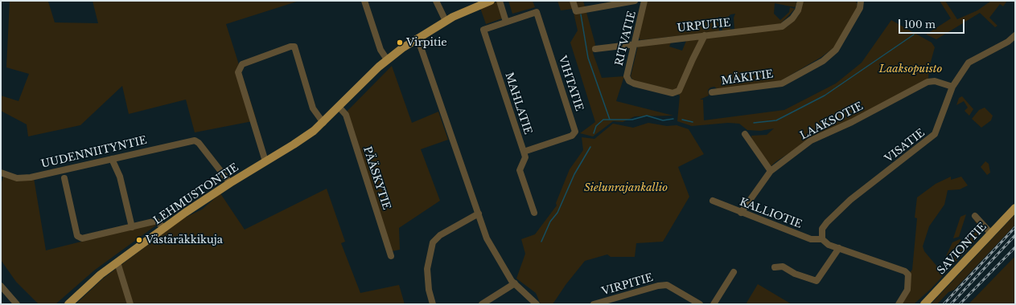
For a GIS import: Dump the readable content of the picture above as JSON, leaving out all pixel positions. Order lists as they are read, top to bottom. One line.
{"streets":{"main road":["LEHMUSTONTIE","SAVIONTIE"],"street":["URPUTIE","RITVATIE","MÄKITIE","VIHTATIE","MAHLATIE","LAAKSOTIE","VISATIE","UUDENNIITYNTIE","PÄÄSKYTIE","KALLIOTIE","VIRPITIE"]},"crossings":[["URPUTIE","RITVATIE"],["VIHTATIE","MAHLATIE"],["LAAKSOTIE","VISATIE"],["LAAKSOTIE","KALLIOTIE"],["VISATIE","KALLIOTIE"],["UUDENNIITYNTIE","LEHMUSTONTIE"],["PÄÄSKYTIE","LEHMUSTONTIE"]],"parks":["Laaksopuisto","Sielunrajankallio"],"places":["Virpitie","Västäräkkikuja"],"scale_bar":"100 m"}
